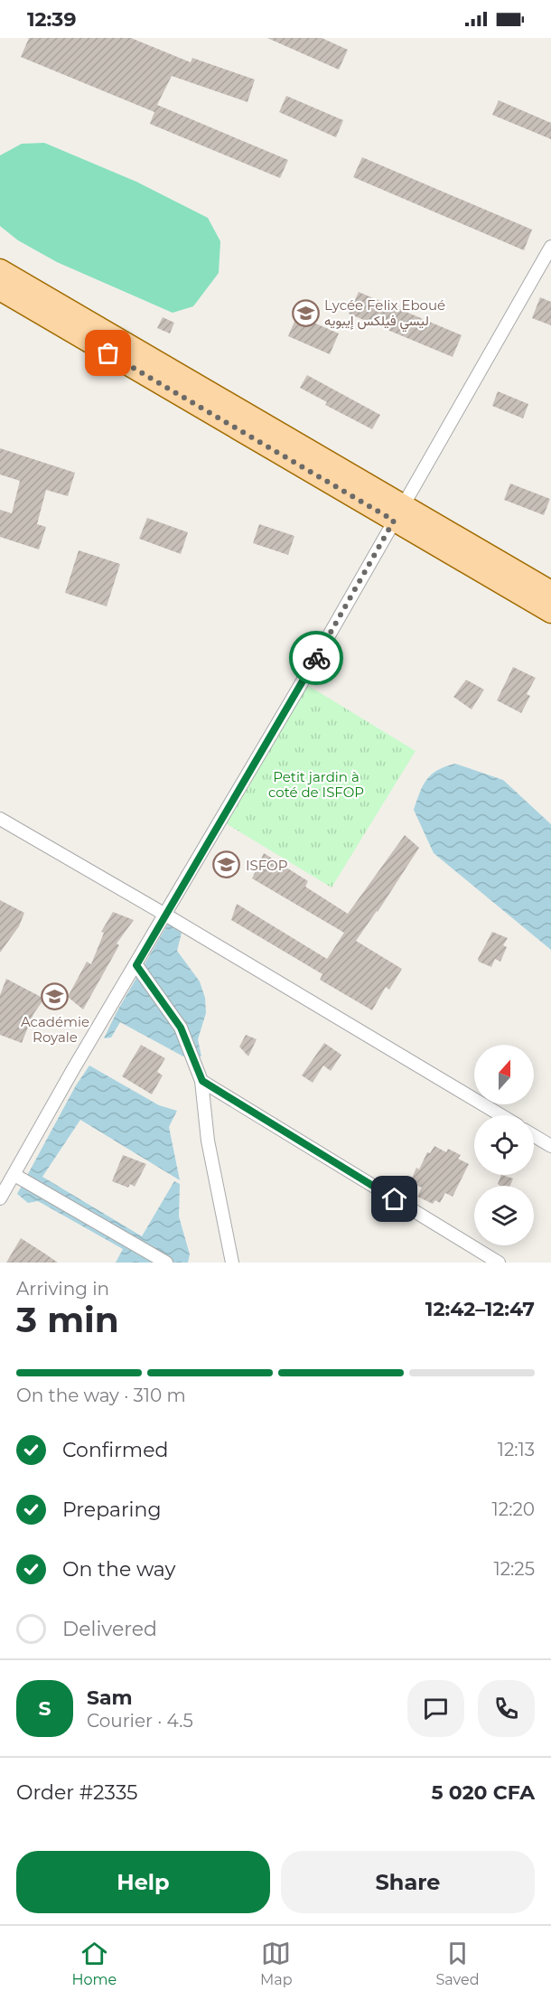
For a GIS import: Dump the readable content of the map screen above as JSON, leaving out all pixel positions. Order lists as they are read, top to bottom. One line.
{"parks":["Petit jardin à coté de ISFOP"],"places":{"school or university":["Lycée Felix Eboué ليسي فيلكس إيبويه","ISFOP","Académie Royale"]},"north":"top","page":{"status":"12:39","heading":["3 min","Arriving in","12:42–12:47"],"panel":["Sam","Courier · 4.5","Order #2335","5 020 CFA"],"bar":"On the way · 310 m","list":[["Confirmed","12:13"],["Preparing","12:20"],["On the way","12:25"],"Delivered"],"round":"S","buttons":["Help","Share"],"tabs":["Home","Map","Saved"]}}
